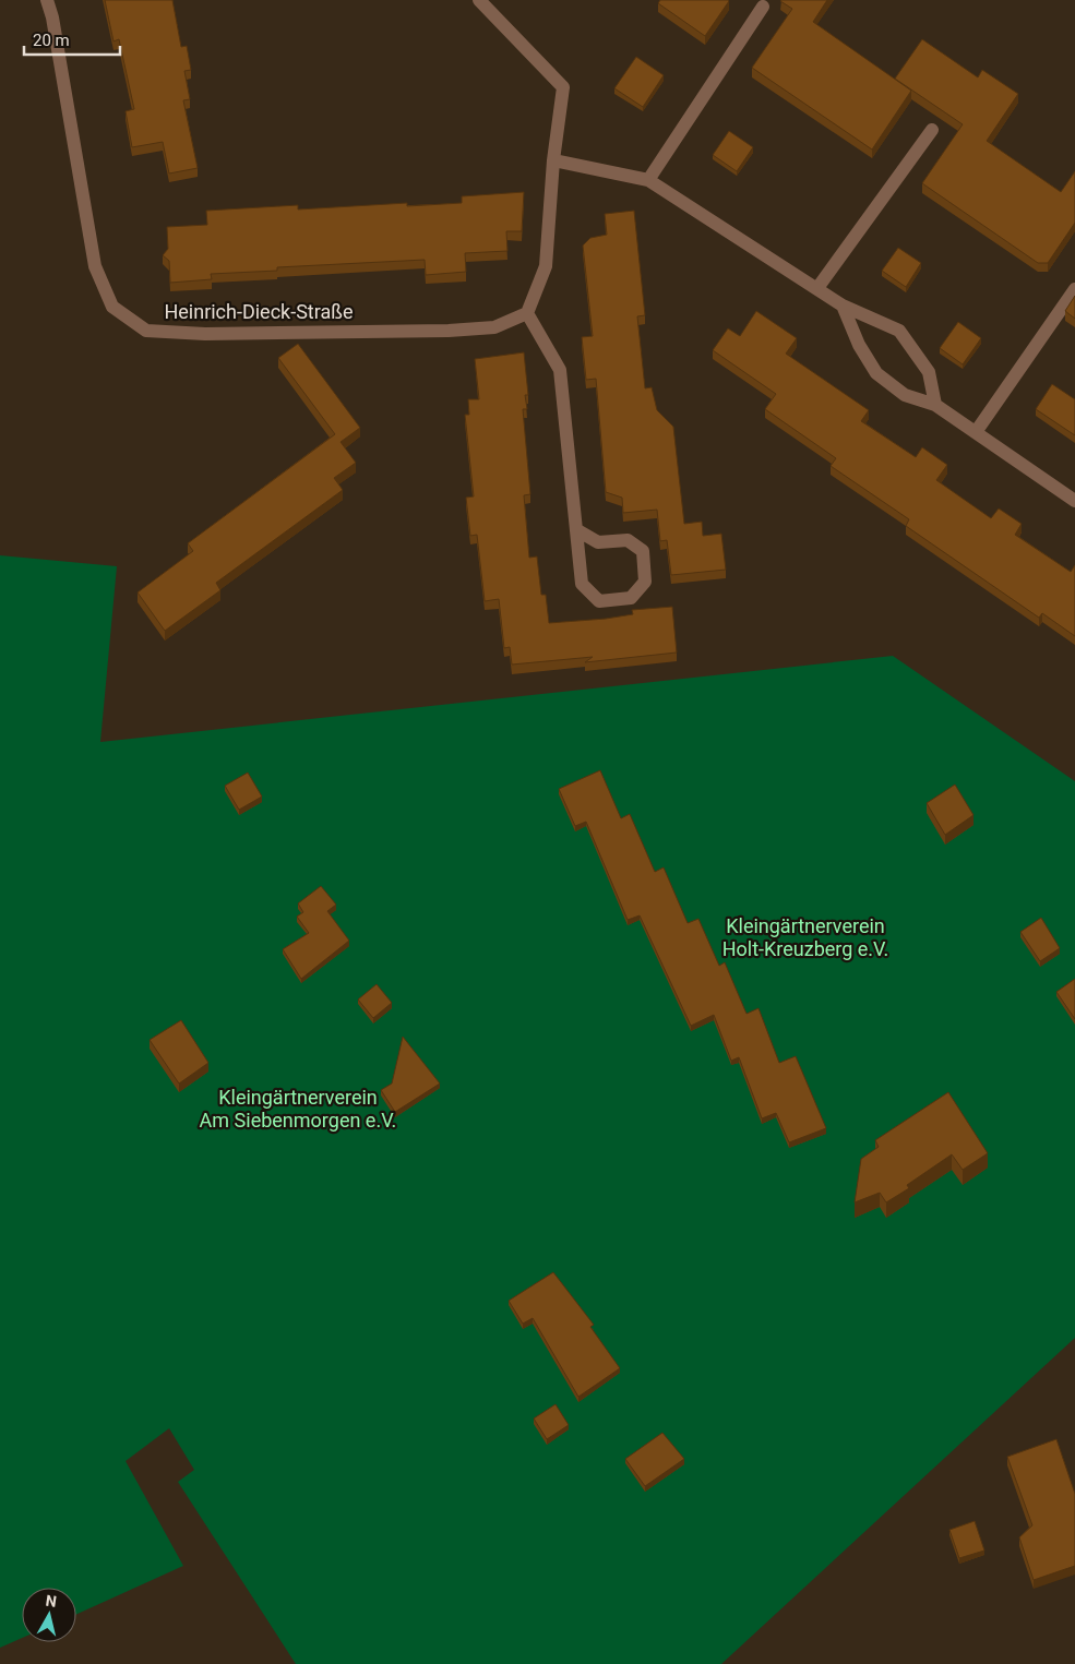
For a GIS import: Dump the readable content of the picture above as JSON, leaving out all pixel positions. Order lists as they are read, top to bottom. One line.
{"streets":{"street":["Heinrich-Dieck-Straße"]},"parks":["Kleingärtnerverein Holt-Kreuzberg e.V.","Kleingärtnerverein Am Siebenmorgen e.V."],"scale_bar":"20 m","north":"top"}
